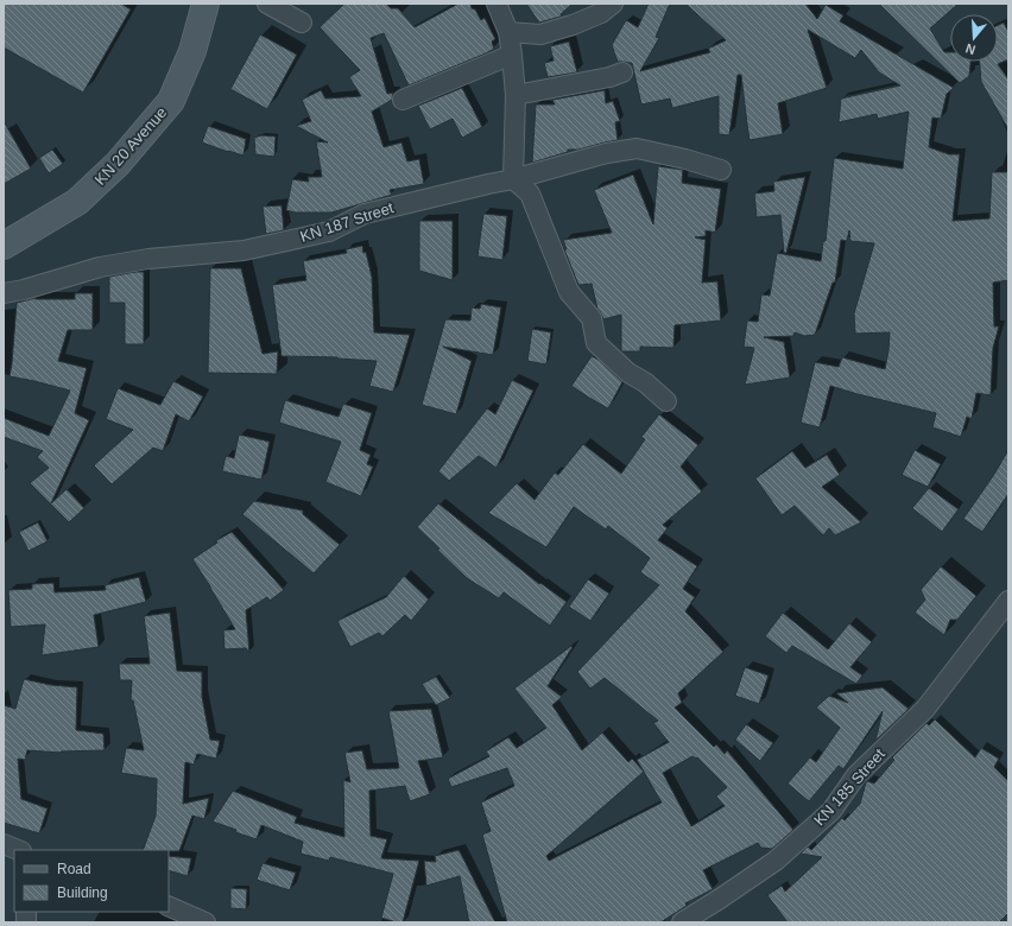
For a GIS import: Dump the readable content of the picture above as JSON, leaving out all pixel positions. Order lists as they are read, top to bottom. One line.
{"streets":{"main road":["KN 20 Avenue"],"street":["KN 187 Street","KN 185 Street"]},"legend":["Road","Building"],"north":"bottom"}
